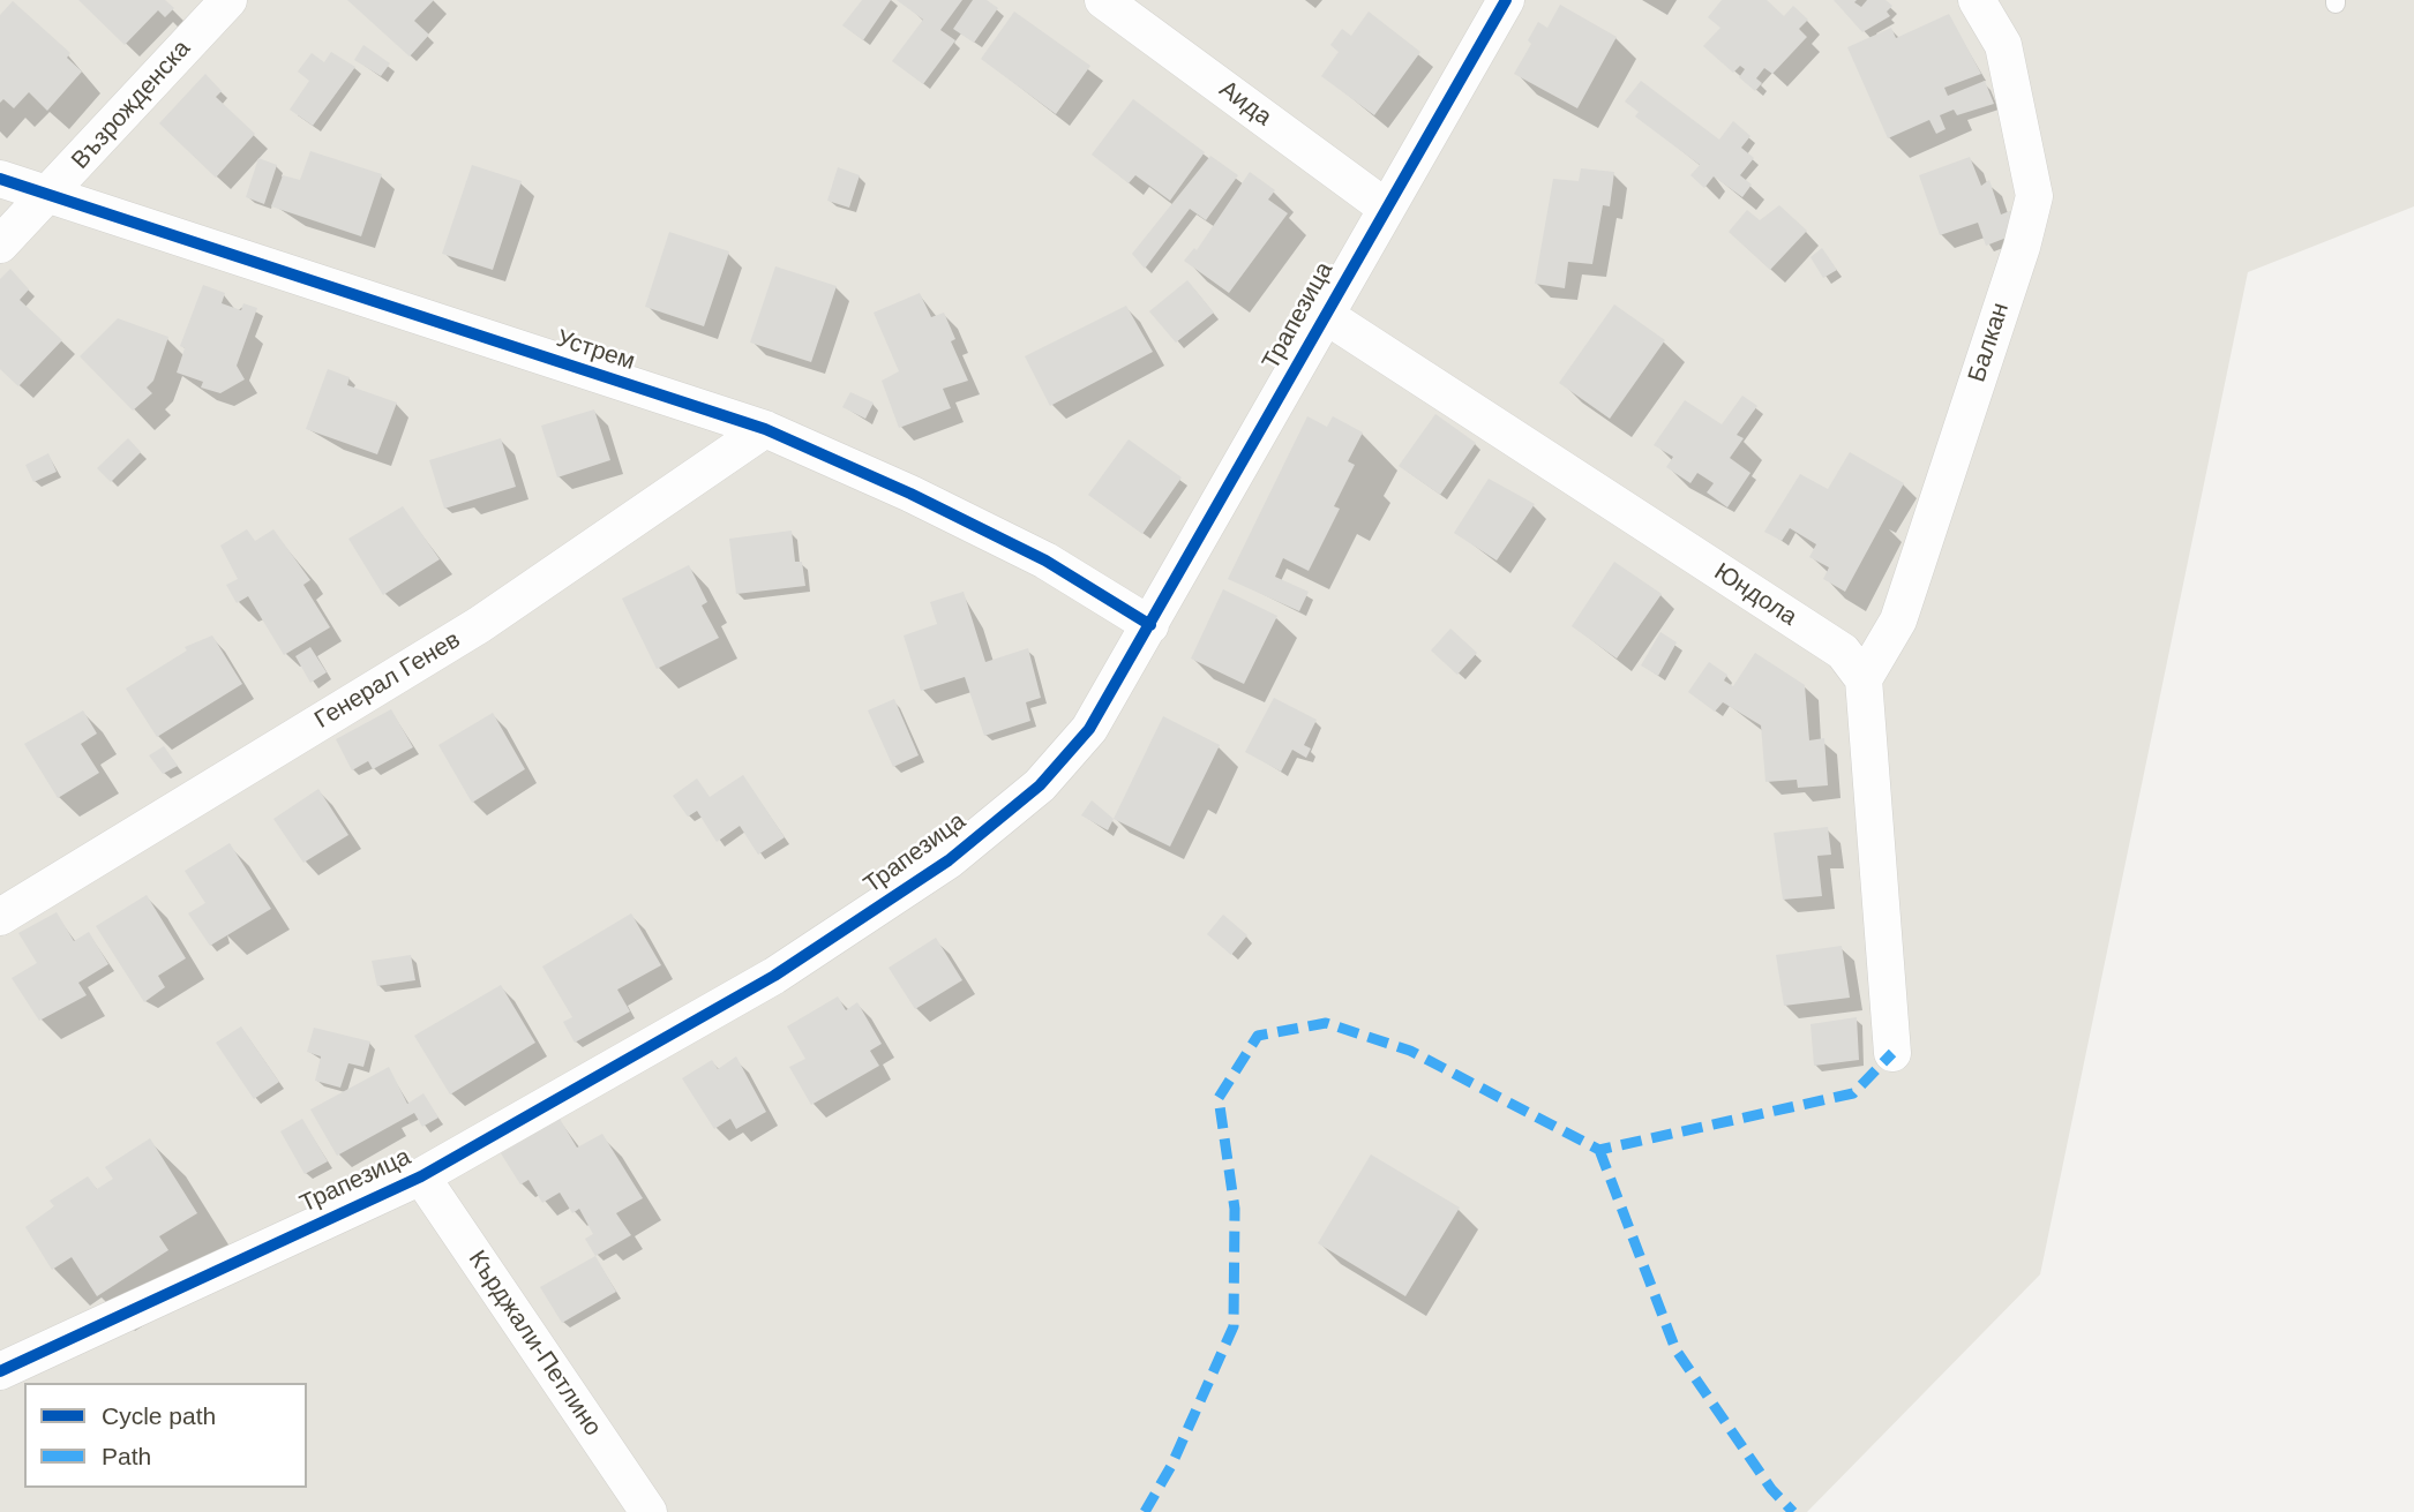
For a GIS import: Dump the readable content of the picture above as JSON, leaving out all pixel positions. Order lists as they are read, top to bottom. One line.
{"streets":{"street":["Аида","Възрожденска","Трапезица","Балкан","Устрем","Юндола","Генерал Генев","Кърджали-Петлино"]},"crossings":[["Аида","Трапезица"],["Възрожденска","Устрем"],["Трапезица","Устрем"],["Трапезица","Юндола"],["Трапезица","Кърджали-Петлино"],["Балкан","Юндола"],["Устрем","Генерал Генев"]],"legend":["Cycle path","Path"]}
